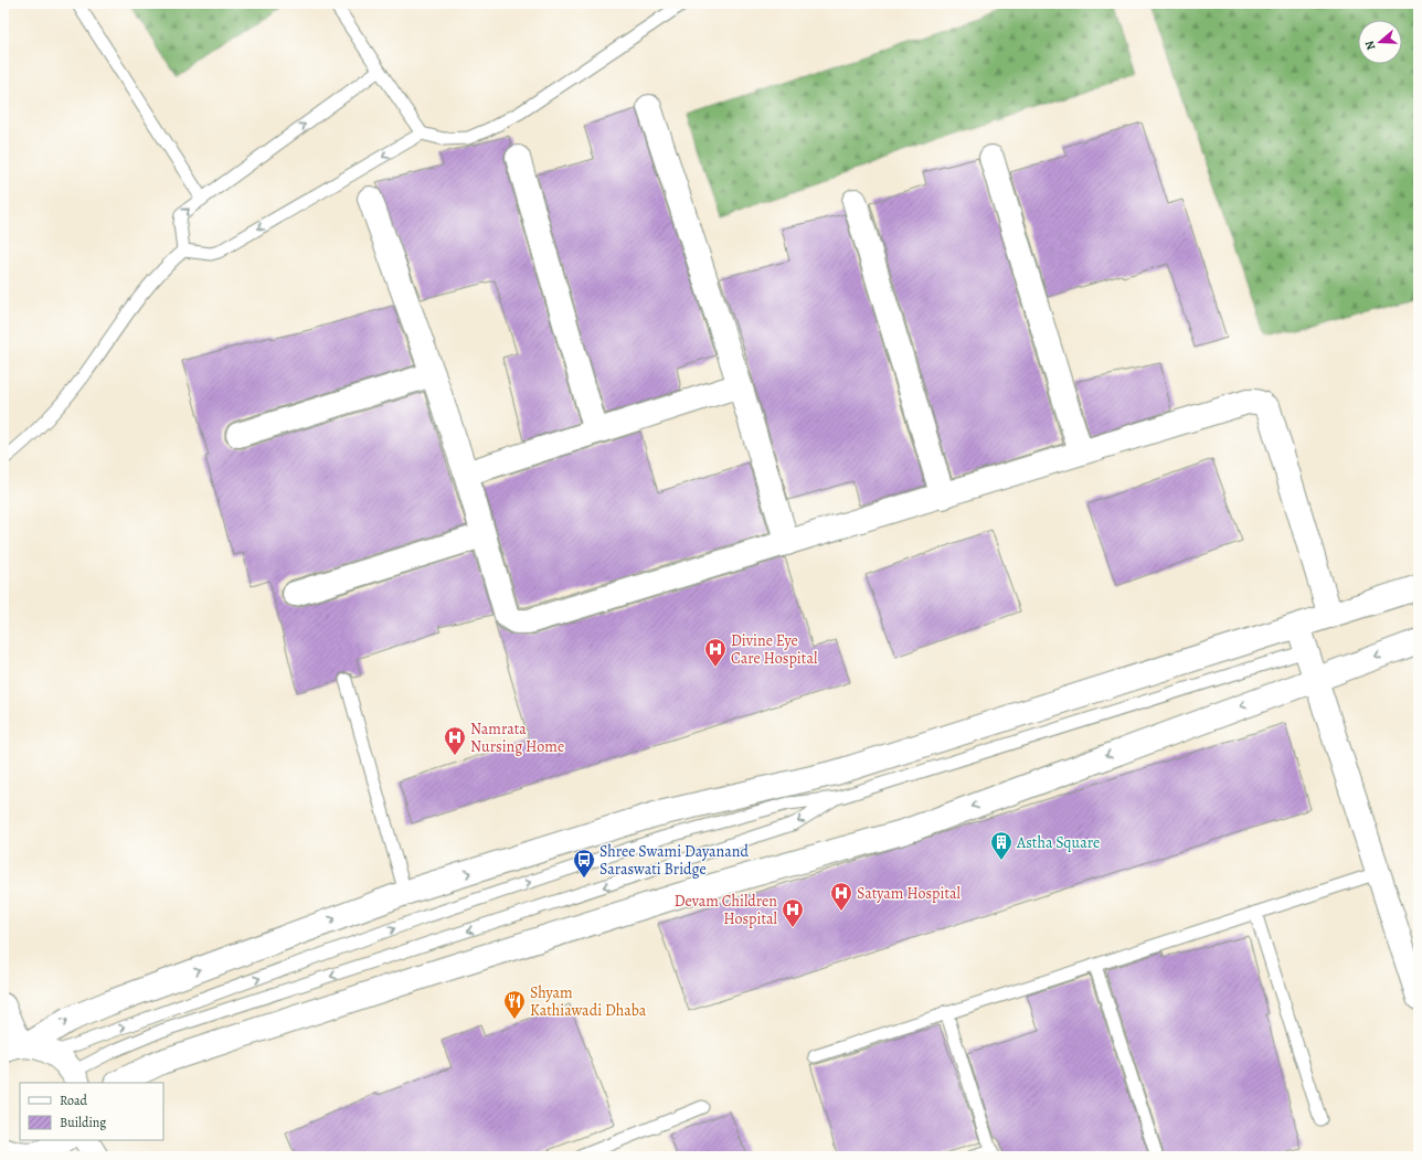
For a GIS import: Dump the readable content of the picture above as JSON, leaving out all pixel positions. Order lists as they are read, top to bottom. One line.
{"places":{"hospital":["Divine Eye Care Hospital","Namrata Nursing Home","Satyam Hospital","Devam Children Hospital"],"building":["Astha Square"],"bus stop":["Shree Swami Dayanand Saraswati Bridge"],"restaurant":["Shyam Kathiawadi Dhaba"]},"legend":["Road","Building"],"north":"left"}
